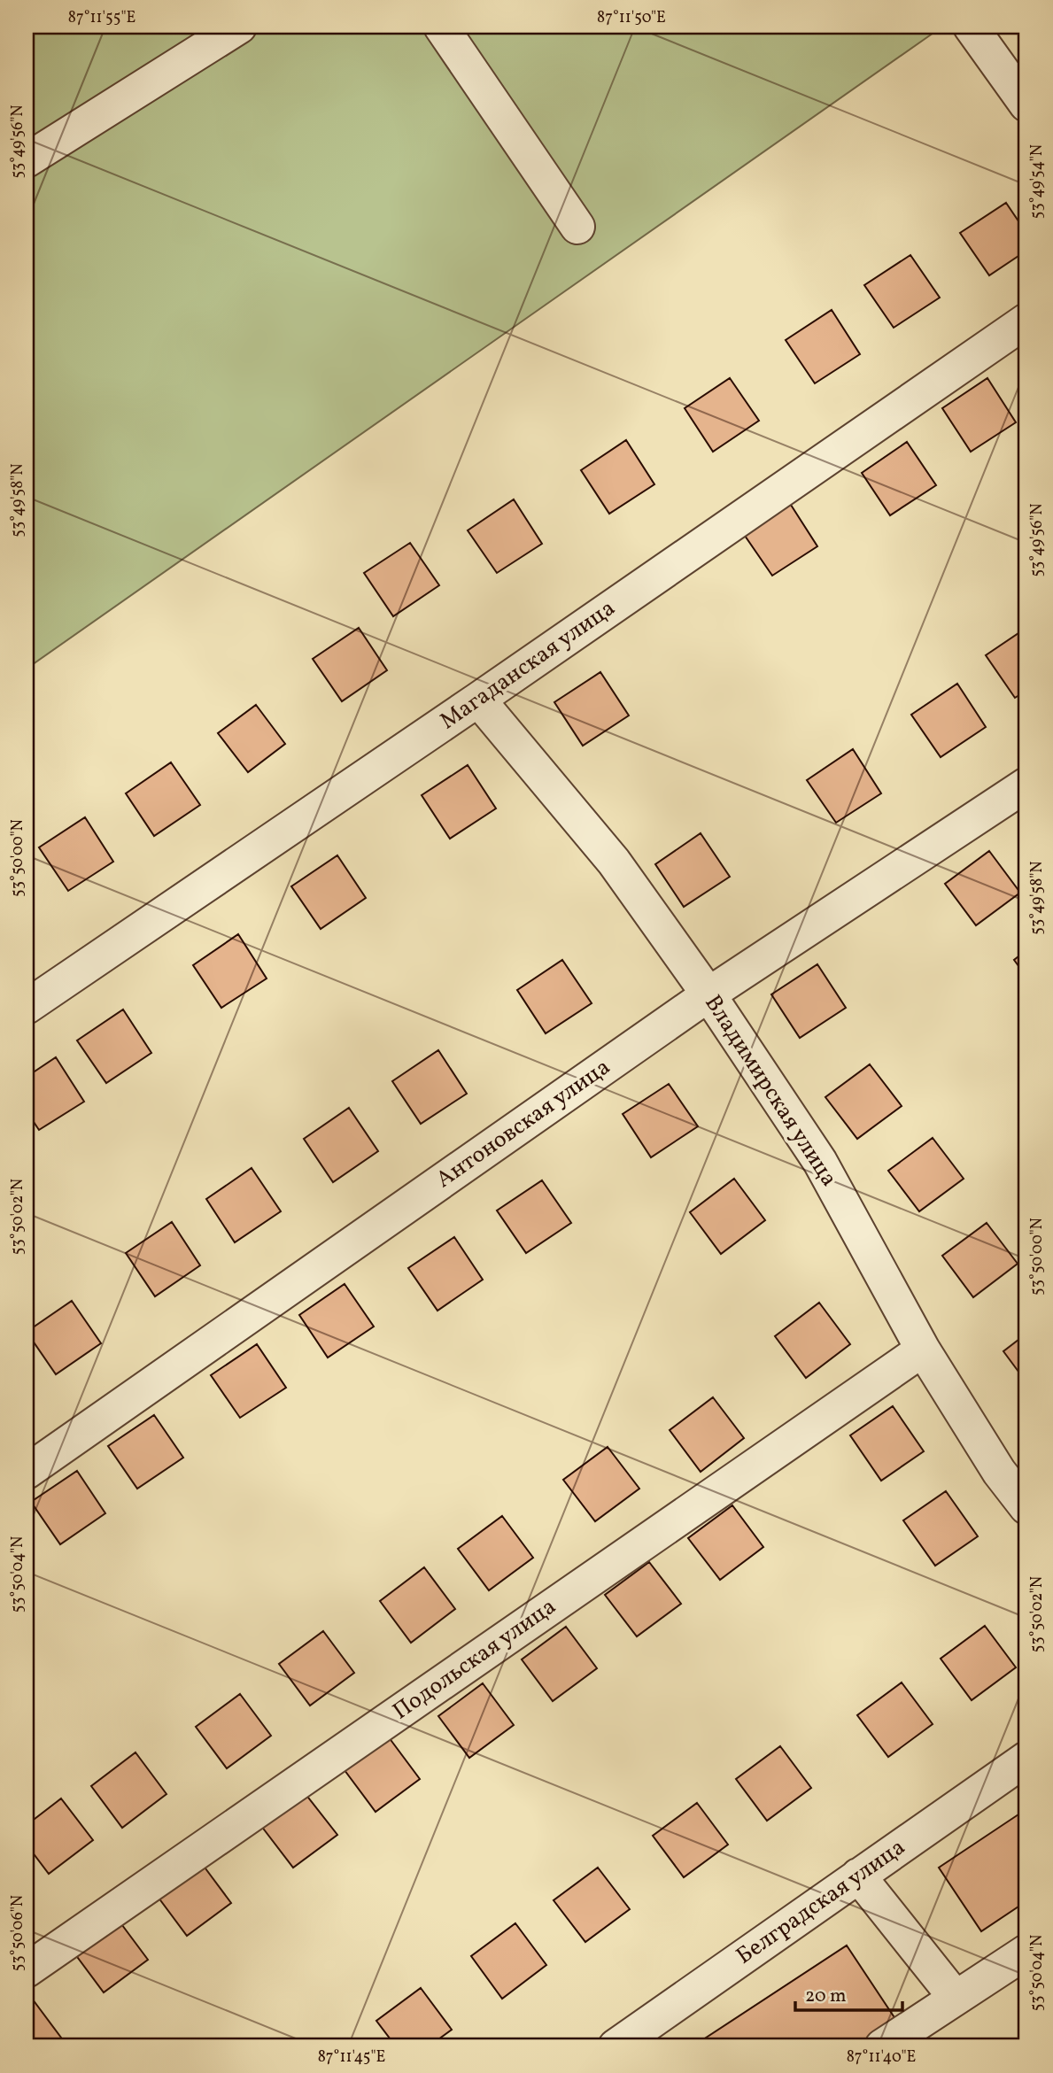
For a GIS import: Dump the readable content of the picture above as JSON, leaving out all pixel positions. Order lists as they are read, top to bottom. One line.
{"streets":{"street":["Магаданская улица","Владимирская улица","Антоновская улица","Подольская улица","Белградская улица"]},"crossings":[["Магаданская улица","Владимирская улица"],["Владимирская улица","Антоновская улица"],["Владимирская улица","Подольская улица"]],"scale_bar":"20 m","coordinates":["87°11'55\"E","87°11'50\"E","53°49'56\"N","53°49'54\"N","53°49'58\"N","53°50'00\"N","53°50'02\"N","53°50'04\"N","53°50'06\"N","87°11'45\"E","87°11'40\"E"]}
